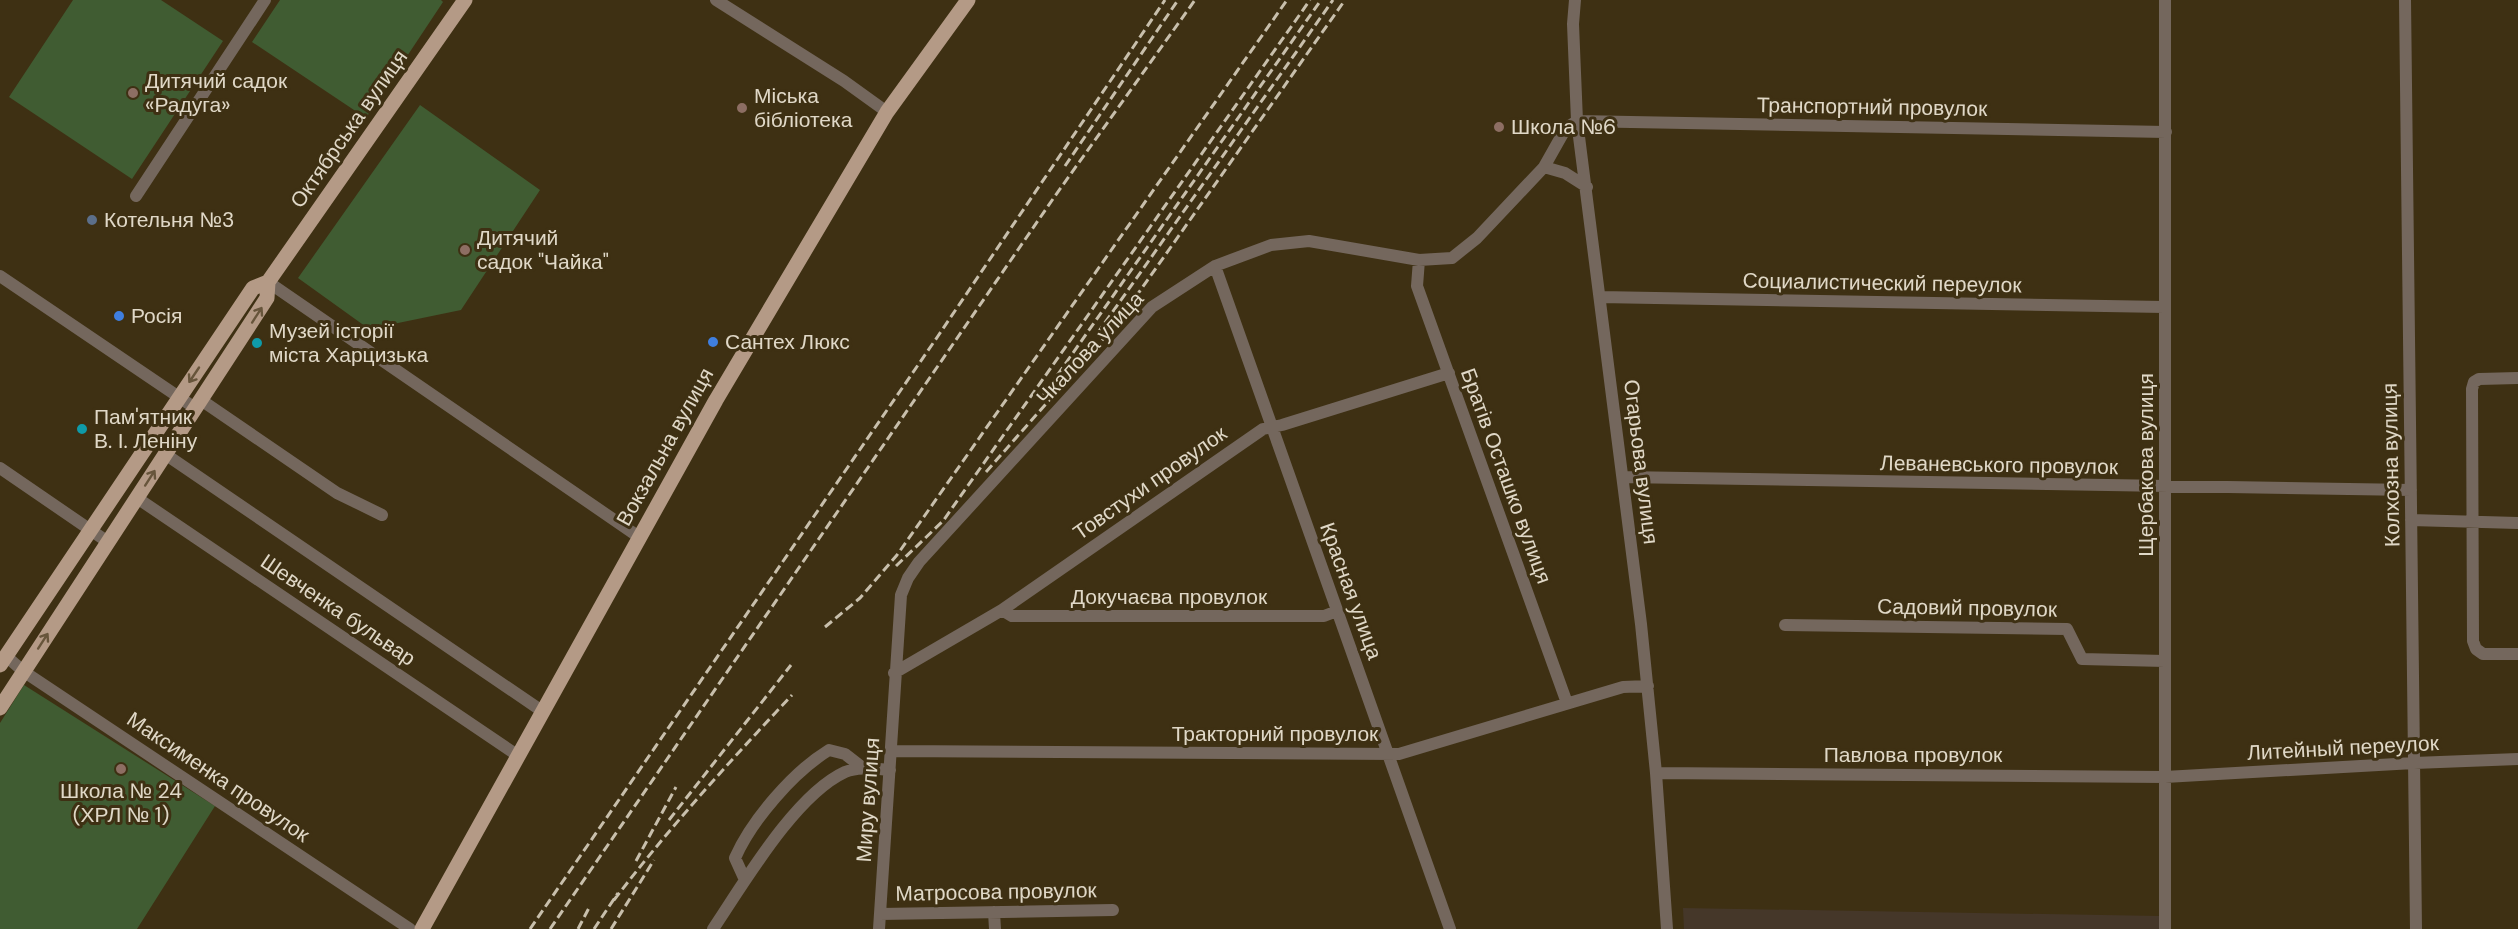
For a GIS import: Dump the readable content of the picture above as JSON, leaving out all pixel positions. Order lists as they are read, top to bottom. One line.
{"streets":{"main road":["Октябрська вулиця","Вокзальна вулиця"],"street":["Транспортний провулок","Социалистический переулок","Чкалова улица","Огарьова вулиця","Леваневського провулок","Щербакова вулиця","Колхозна вулиця","Братів Осташко вулиця","Товстухи провулок","Красная улица","Докучаєва провулок","Садовий провулок","Шевченка бульвар","Тракторний провулок","Литейный переулок","Павлова провулок","Максименка провулок","Миру вулиця","Матросова провулок"]},"crossings":[["Транспортний провулок","Чкалова улица"],["Транспортний провулок","Огарьова вулиця"],["Транспортний провулок","Щербакова вулиця"],["Октябрська вулиця","Шевченка бульвар"],["Октябрська вулиця","Максименка провулок"],["Социалистический переулок","Огарьова вулиця"],["Социалистический переулок","Щербакова вулиця"],["Чкалова улица","Огарьова вулиця"],["Чкалова улица","Братів Осташко вулиця"],["Чкалова улица","Товстухи провулок"],["Чкалова улица","Красная улица"],["Чкалова улица","Миру вулиця"],["Вокзальна вулиця","Шевченка бульвар"],["Огарьова вулиця","Леваневського провулок"],["Огарьова вулиця","Тракторний провулок"],["Огарьова вулиця","Павлова провулок"],["Леваневського провулок","Щербакова вулиця"],["Леваневського провулок","Колхозна вулиця"],["Щербакова вулиця","Садовий провулок"],["Щербакова вулиця","Литейный переулок"],["Щербакова вулиця","Павлова провулок"],["Колхозна вулиця","Литейный переулок"],["Братів Осташко вулиця","Товстухи провулок"],["Братів Осташко вулиця","Тракторний провулок"],["Товстухи провулок","Красная улица"],["Товстухи провулок","Докучаєва провулок"],["Товстухи провулок","Миру вулиця"],["Красная улица","Докучаєва провулок"],["Красная улица","Тракторний провулок"],["Тракторний провулок","Миру вулиця"],["Литейный переулок","Павлова провулок"],["Миру вулиця","Матросова провулок"]],"places":["Дитячий садок «Радуга»","Міська бібліотека","Школа №6","Котельня №3","Дитячий садок \"Чайка\"","Росія","Сантех Люкс","Музей історії міста Харцизька","Пам'ятник В. І. Леніну","Школа № 24 (ХРЛ № 1)"]}
